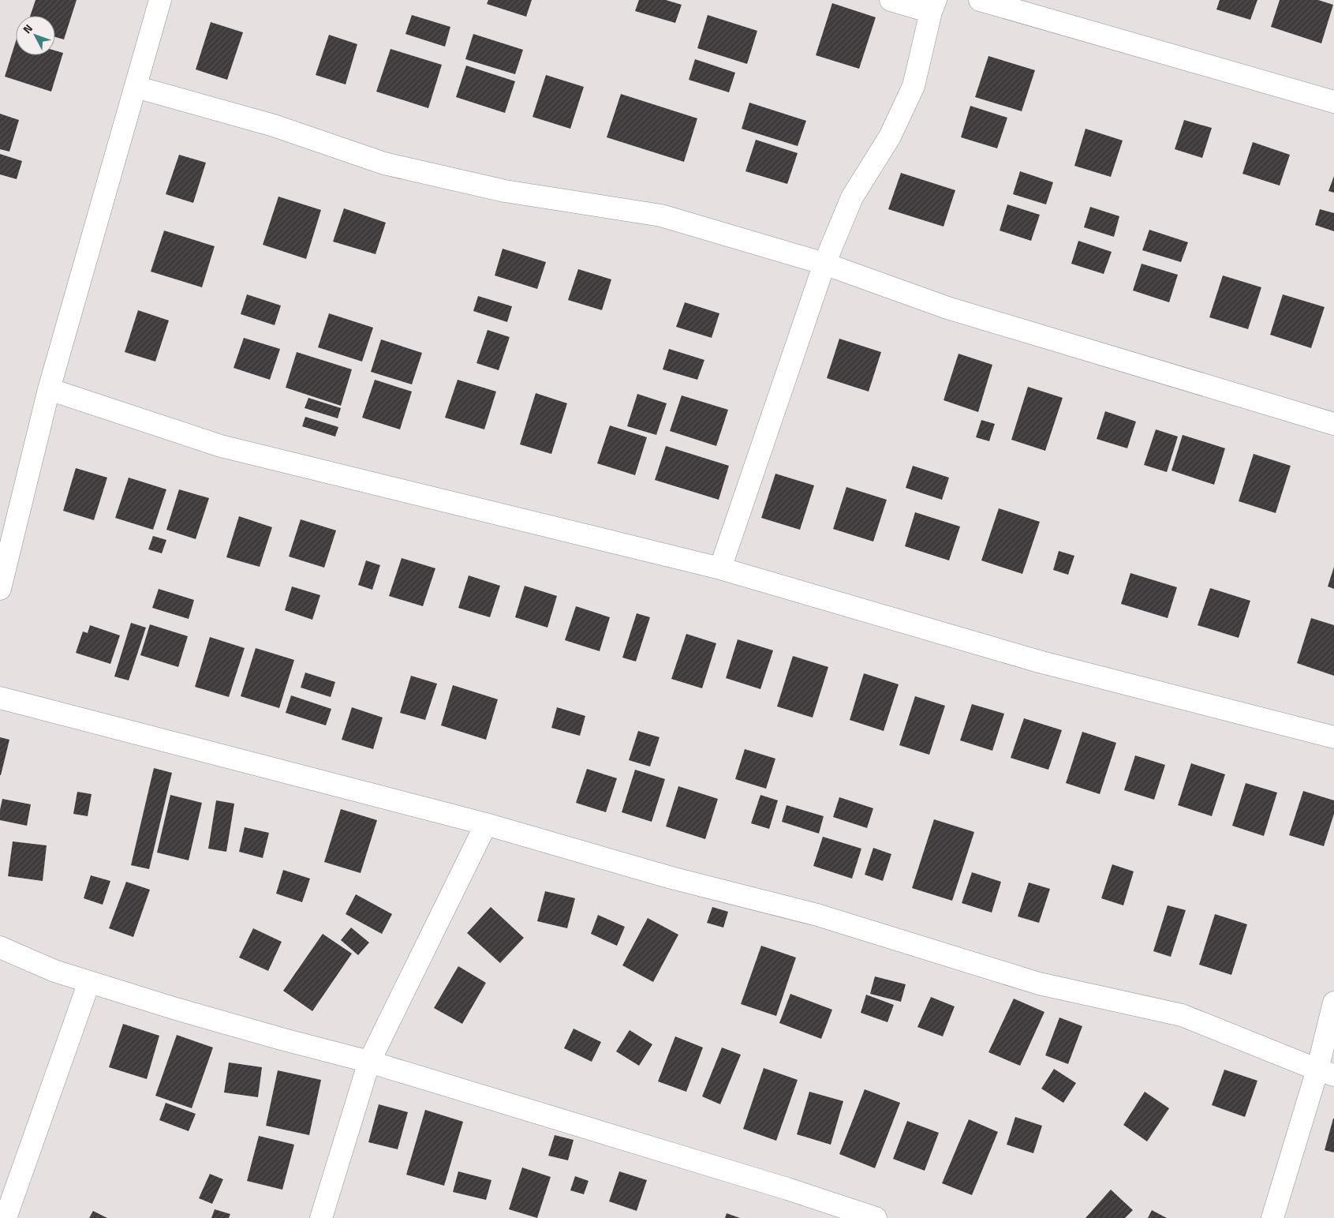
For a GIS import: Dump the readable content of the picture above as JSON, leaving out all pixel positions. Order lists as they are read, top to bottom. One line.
{"north":"top left"}
